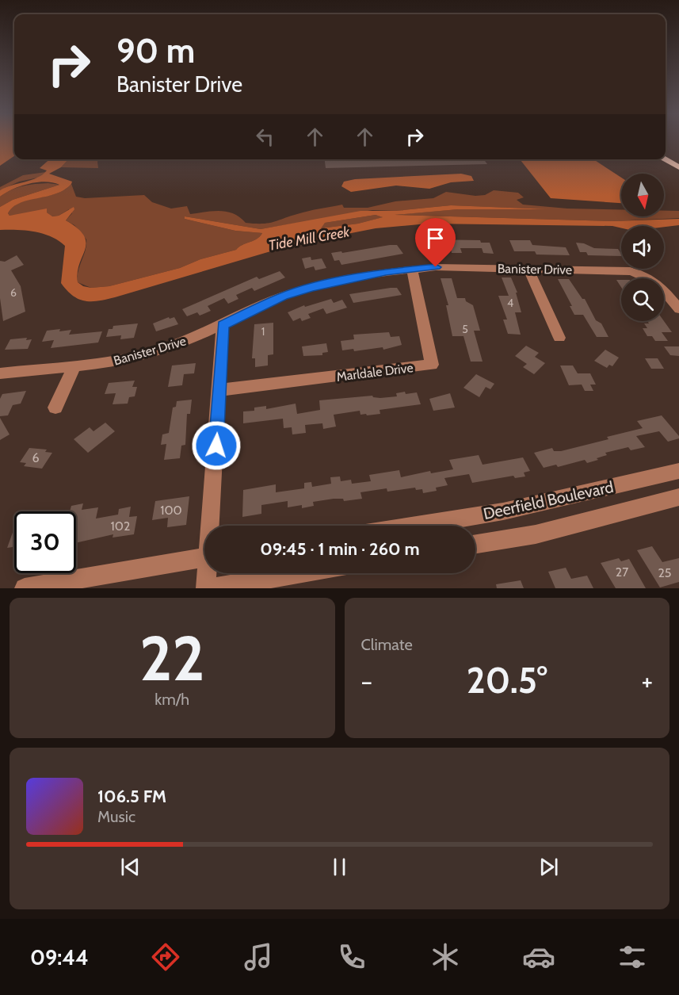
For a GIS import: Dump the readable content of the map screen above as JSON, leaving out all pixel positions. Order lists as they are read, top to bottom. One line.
{"streets":{"street":["Banister Drive","Marldale Drive","Deerfield Boulevard"]},"crossings":[["Banister Drive","Marldale Drive"]],"water":["Tide Mill Creek"],"house_numbers":["6","4","5","1","6","100","102","27","25"],"north":"bottom","page":{"turn":["90 m","Banister Drive"],"limit":"30","trip":"09:45 · 1 min · 260 m","tile":[["22","km/h"],"Climate"],"heat":["−","20.5°","+"],"song":["106.5 FM","Music"],"tabs":"09:44"}}
